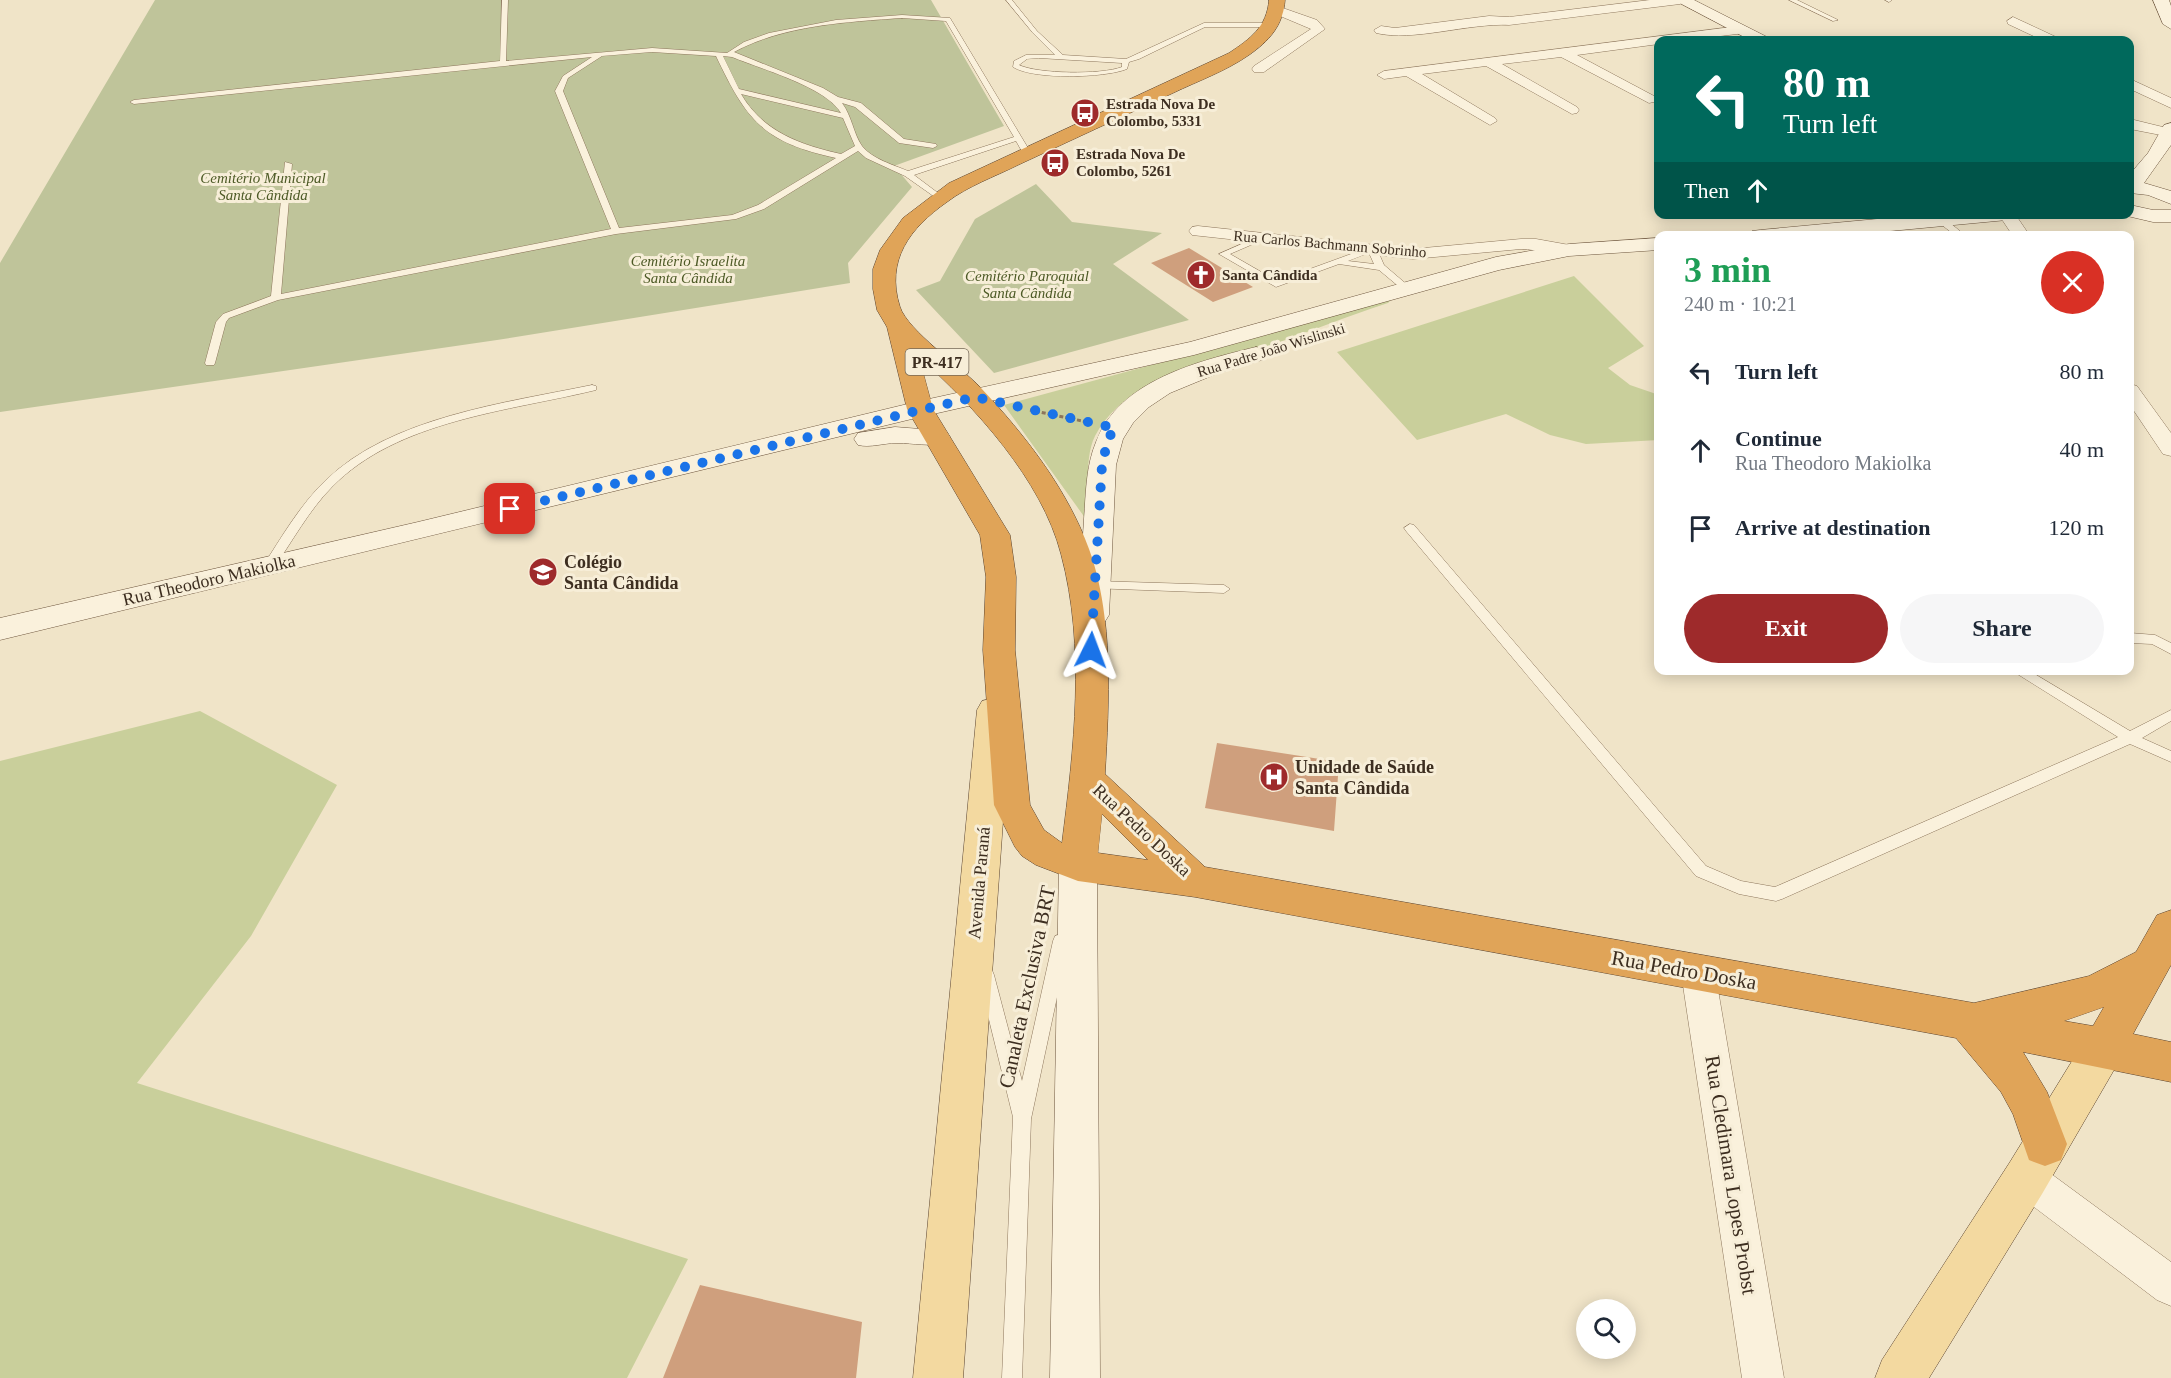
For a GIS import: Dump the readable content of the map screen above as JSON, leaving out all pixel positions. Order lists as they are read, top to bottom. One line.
{"streets":{"highway":["PR-417","Rua Pedro Doska","Avenida Paraná"],"main road":["Rua Padre João Wislinski","Rua Theodoro Makiolka"],"street":["Rua Carlos Bachmann Sobrinho","Rua Cledimara Lopes Probst"],"lane":["Canaleta Exclusiva BRT"]},"crossings":[["Rua Carlos Bachmann Sobrinho","Rua Padre João Wislinski"],["Rua Padre João Wislinski","PR-417"],["Rua Padre João Wislinski","Rua Theodoro Makiolka"],["PR-417","Rua Theodoro Makiolka"],["PR-417","Avenida Paraná"],["Rua Theodoro Makiolka","Avenida Paraná"],["Rua Pedro Doska","Canaleta Exclusiva BRT"],["Rua Pedro Doska","Rua Cledimara Lopes Probst"],["Avenida Paraná","Canaleta Exclusiva BRT"]],"parks":["Cemitério Municipal Santa Cândida","Cemitério Israelita Santa Cândida","Cemitério Paroquial Santa Cândida"],"places":{"bus stop":["Estrada Nova De Colombo, 5331","Estrada Nova De Colombo, 5261"],"church":["Santa Cândida"],"school or university":["Colégio Santa Cândida"],"hospital":["Unidade de Saúde Santa Cândida"]},"page":{"turn":["80 m","Turn left"],"then":"Then","heading":["3 min","240 m · 10:21"],"list":[{"name":"Turn left","value":"80 m"},{"name":"Continue","note":"Rua Theodoro Makiolka","value":"40 m"},{"name":"Arrive at destination","value":"120 m"}],"buttons":["Exit","Share"]}}
